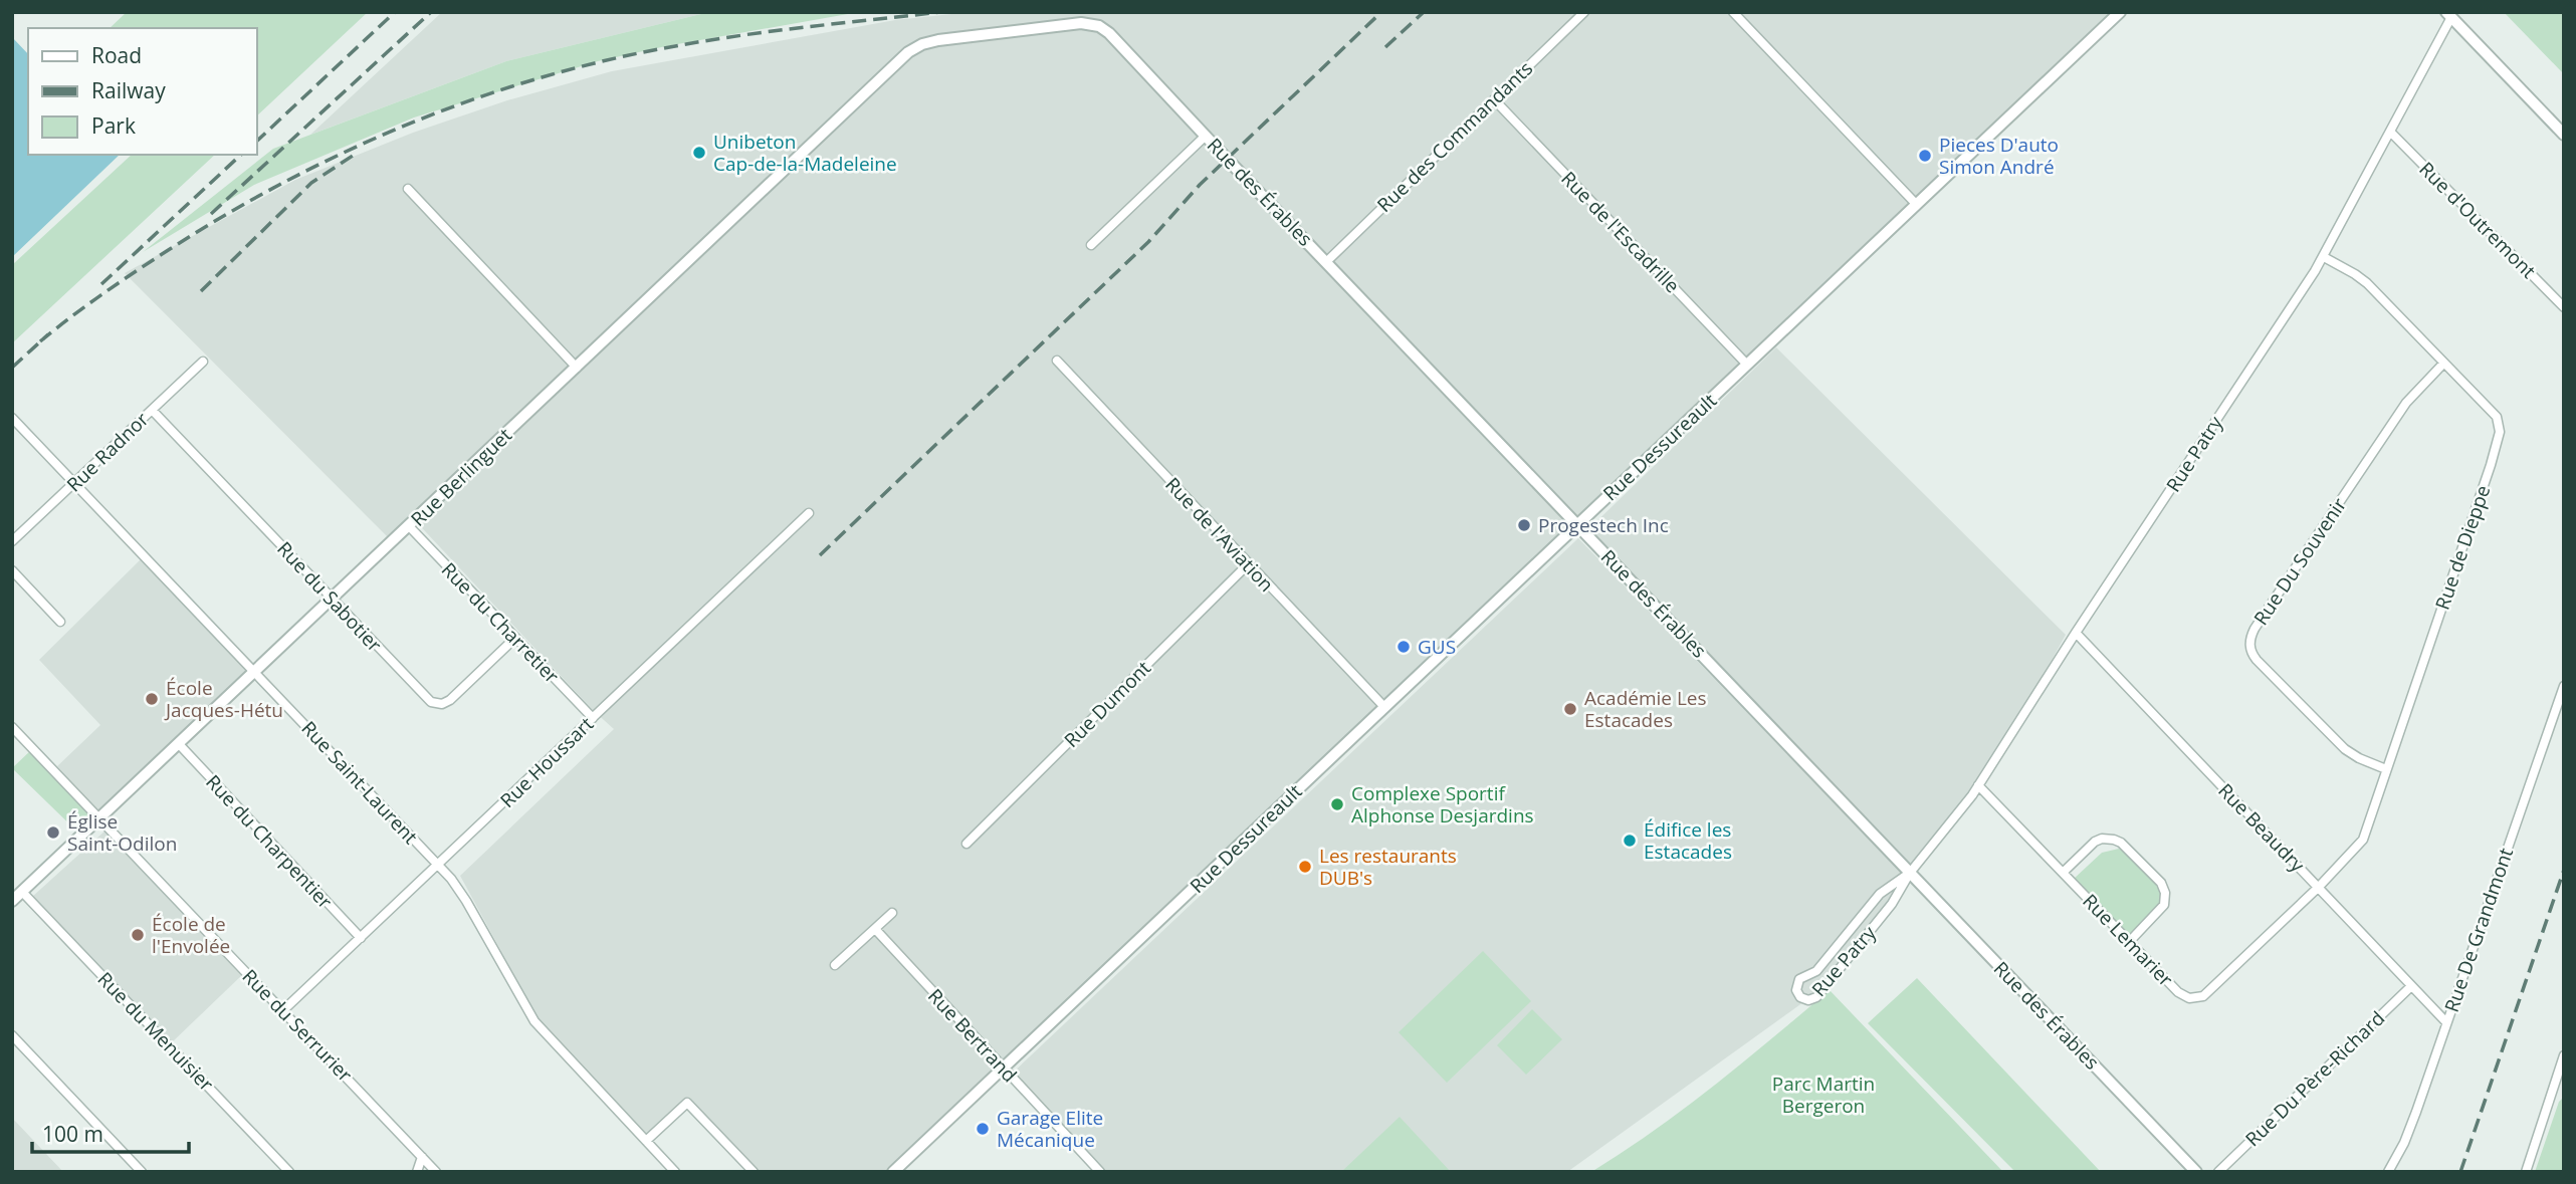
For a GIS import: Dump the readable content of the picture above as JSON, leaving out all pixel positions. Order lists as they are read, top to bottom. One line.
{"streets":{"street":["Rue des Commandants","Rue des Érables","Rue d'Outremont","Rue de l'Escadrille","Rue Dessureault","Rue Radnor","Rue Patry","Rue Berlinguet","Rue de l'Aviation","Rue de Dieppe","Rue Du Souvenir","Rue du Sabotier","Rue du Charretier","Rue Dumont","Rue Houssart","Rue Saint-Laurent","Rue Beaudry","Rue du Charpentier","Rue De Grandmont","Rue Lemarier","Rue du Serrurier","Rue du Menuisier","Rue Bertrand","Rue Du Père-Richard"]},"crossings":[["Rue des Commandants","Rue des Érables"],["Rue des Commandants","Rue de l'Escadrille"],["Rue des Érables","Rue Dessureault"],["Rue des Érables","Rue Patry"],["Rue des Érables","Rue Berlinguet"],["Rue d'Outremont","Rue Patry"],["Rue de l'Escadrille","Rue Dessureault"],["Rue Dessureault","Rue de l'Aviation"],["Rue Dessureault","Rue Bertrand"],["Rue Radnor","Rue du Sabotier"],["Rue Radnor","Rue Saint-Laurent"],["Rue Patry","Rue de Dieppe"],["Rue Patry","Rue Beaudry"],["Rue Patry","Rue Lemarier"],["Rue Berlinguet","Rue du Sabotier"],["Rue Berlinguet","Rue du Charretier"],["Rue Berlinguet","Rue Saint-Laurent"],["Rue Berlinguet","Rue du Charpentier"],["Rue Berlinguet","Rue du Serrurier"],["Rue Berlinguet","Rue du Menuisier"],["Rue de l'Aviation","Rue Dumont"],["Rue de Dieppe","Rue Du Souvenir"],["Rue de Dieppe","Rue Beaudry"],["Rue de Dieppe","Rue Lemarier"],["Rue du Sabotier","Rue du Charretier"],["Rue du Charretier","Rue Houssart"],["Rue Houssart","Rue Saint-Laurent"],["Rue Houssart","Rue du Charpentier"],["Rue Houssart","Rue du Serrurier"],["Rue Beaudry","Rue De Grandmont"],["Rue Beaudry","Rue Lemarier"],["Rue Beaudry","Rue Du Père-Richard"]],"parks":["Parc Martin Bergeron"],"places":["Unibeton Cap-de-la-Madeleine","Pieces D'auto Simon André","Progestech Inc","GUS","École Jacques-Hétu","Académie Les Estacades","Complexe Sportif Alphonse Desjardins","Église Saint-Odilon","Édifice les Estacades","Les restaurants DUB's","École de l'Envolée","Garage Elite Mécanique"],"legend":["Road","Railway","Park"],"scale_bar":"100 m"}
